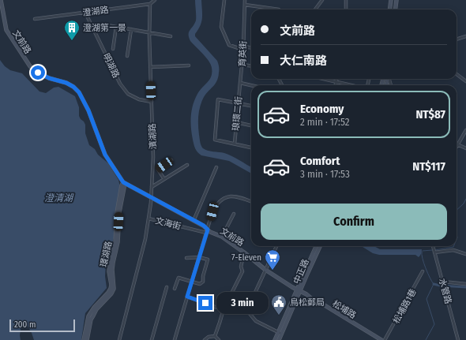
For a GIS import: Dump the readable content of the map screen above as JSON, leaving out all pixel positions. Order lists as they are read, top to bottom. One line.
{"streets":{"street":["澄湖路","文前路","育英街","明湖路","琅環二街","濱湖路","文海街","環湖路","中正路","水管路","松埔路1巷","松埔路"]},"crossings":[["澄湖路","明湖路"],["澄湖路","濱湖路"],["文前路","濱湖路"],["文前路","文海街"],["文前路","環湖路"],["文前路","中正路"],["文前路","松埔路"],["育英街","琅環二街"],["明湖路","濱湖路"],["濱湖路","文海街"],["中正路","松埔路"]],"water":["澄清湖"],"places":{"building":["澄湖第一景"],"supermarket":["7-Eleven"],"public building":["鳥松郵局"]},"scale_bar":"200 m","page":{"banner":["文前路","大仁南路"],"list":[{"name":"Economy","note":"2 min · 17:52","value":"NT$87"},{"name":"Comfort","note":"3 min · 17:53","value":"NT$117"}],"buttons":"Confirm","bubble":"3 min","scale":"200 m"}}
